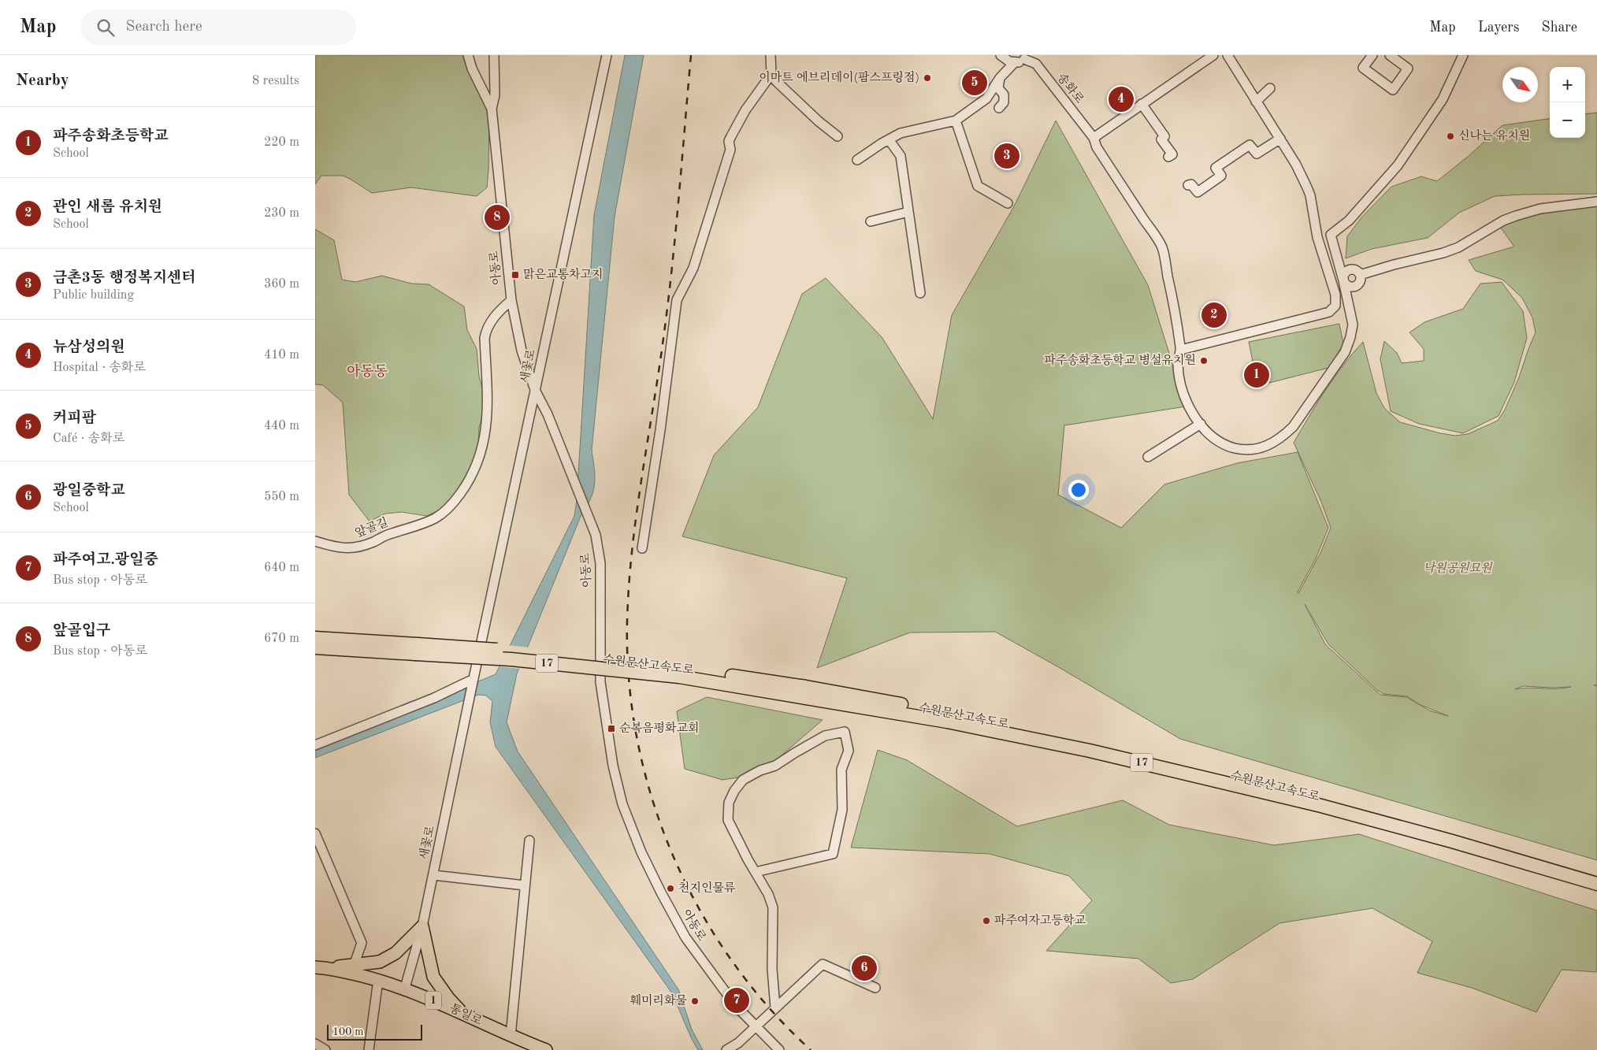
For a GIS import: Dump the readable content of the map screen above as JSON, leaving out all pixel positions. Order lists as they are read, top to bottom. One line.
{"streets":{"highway":["17","수원문산고속도로"],"main road":["1","통일로"],"street":["송화로","아동로","새꽃로","앞골길"]},"crossings":[["아동로","새꽃로"],["아동로","앞골길"],["새꽃로","통일로"]],"districts":["아동동"],"parks":["낙원공원묘원"],"places":{"other":["이마트 에브리데이(팜스프링점)","신나는 유치원","파주송화초등학교 병설유치원","천지인물류","파주여자고등학교","훼미리화물"],"transit":["맑은교통차고지","순복음평화교회"]},"scale_bar":"100 m","north":"bottom right","page":{"header":"Map","search":"Search here","nav":["Map","Layers","Share"],"heading":["Nearby","8 results"],"map_buttons":["+","−"],"pins":["5","4","3","8","2","1","6","7"],"list":[{"mark":"1","name":"파주송화초등학교","note":"School","value":"220 m"},{"mark":"2","name":"관인 새롬 유치원","note":"School","value":"230 m"},{"mark":"3","name":"금촌3동 행정복지센터","note":"Public building","value":"360 m"},{"mark":"4","name":"뉴삼성의원","note":"Hospital · 송화로","value":"410 m"},{"mark":"5","name":"커피팜","note":"Café · 송화로","value":"440 m"},{"mark":"6","name":"광일중학교","note":"School","value":"550 m"},{"mark":"7","name":"파주여고.광일중","note":"Bus stop · 아동로","value":"640 m"},{"mark":"8","name":"앞골입구","note":"Bus stop · 아동로","value":"670 m"}],"scale":"100 m"}}
